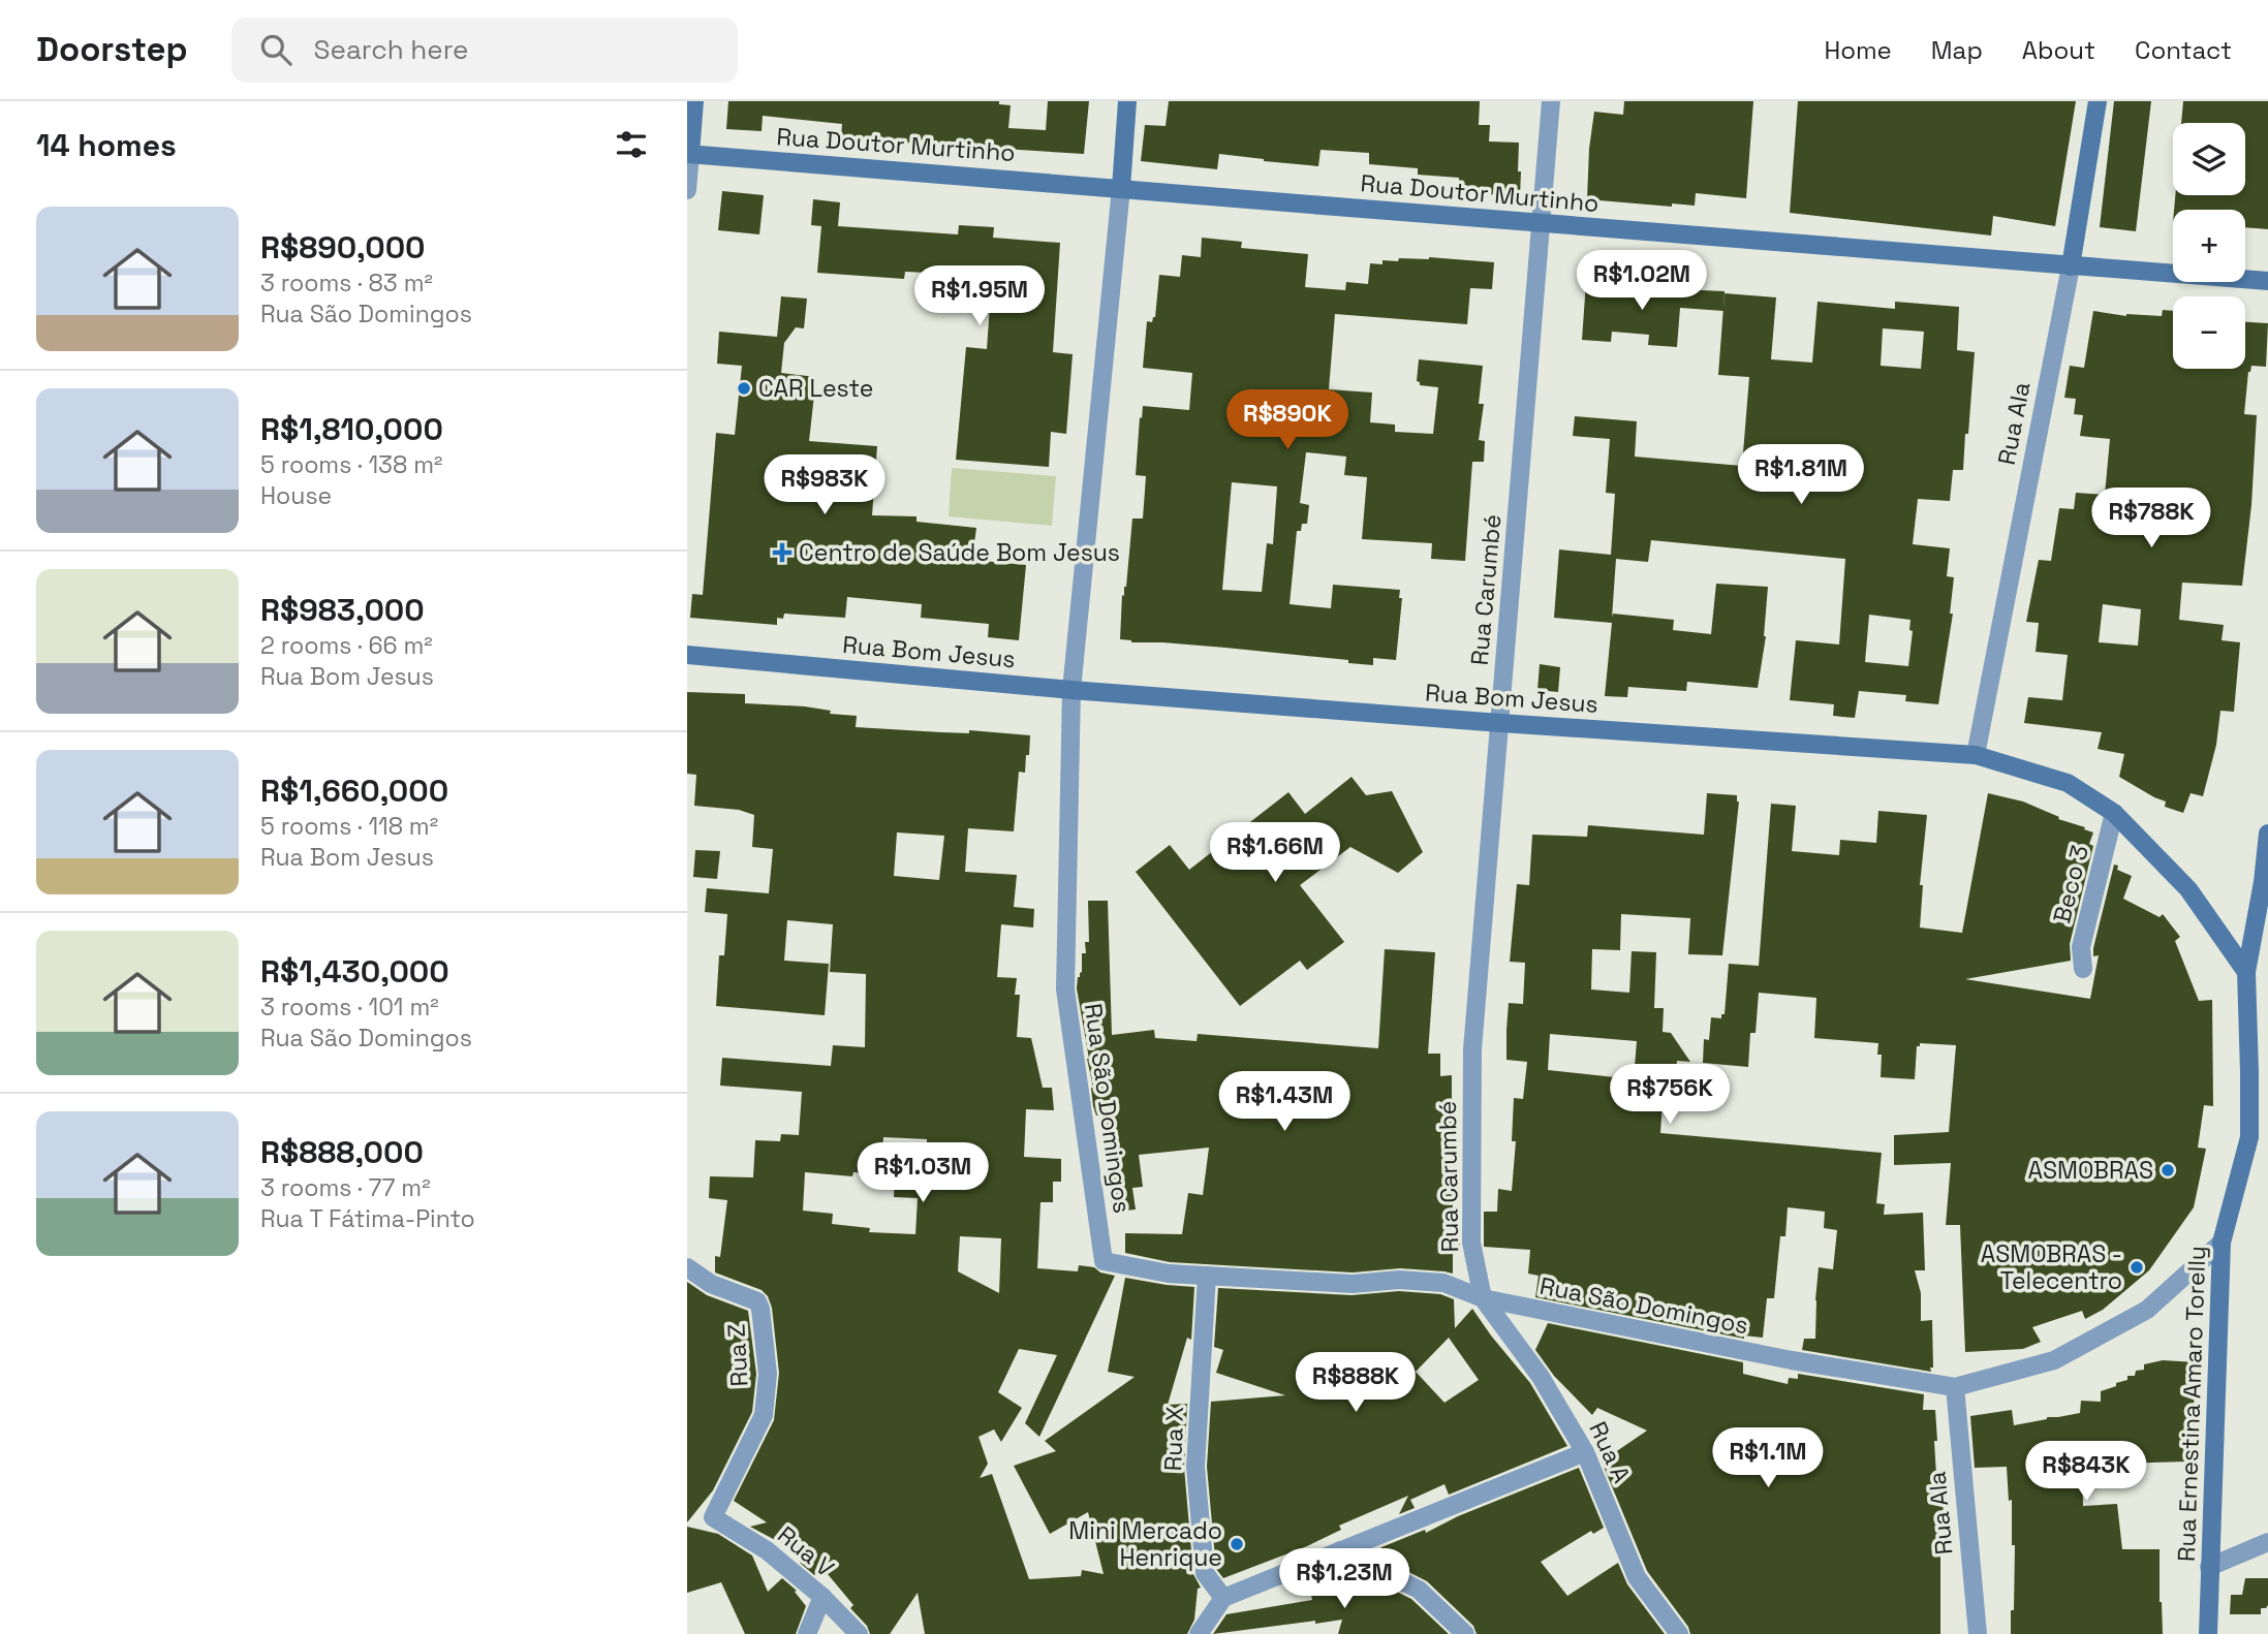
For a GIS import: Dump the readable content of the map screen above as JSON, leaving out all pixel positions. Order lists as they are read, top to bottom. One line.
{"streets":{"street":["Rua Doutor Murtinho","Rua Ala","Rua Carumbé","Rua Bom Jesus","Beco 3","Rua São Domingos","Rua Z","Rua Ernestina Amaro Torelly","Rua X","Rua A","Rua V"]},"crossings":[["Rua Doutor Murtinho","Rua Ala"],["Rua Doutor Murtinho","Rua Carumbé"],["Rua Doutor Murtinho","Rua São Domingos"],["Rua Ala","Rua Bom Jesus"],["Rua Ala","Rua São Domingos"],["Rua Carumbé","Rua Bom Jesus"],["Rua Carumbé","Rua São Domingos"],["Rua Carumbé","Rua A"],["Rua Bom Jesus","Beco 3"],["Rua Bom Jesus","Rua São Domingos"],["Rua Bom Jesus","Rua Ernestina Amaro Torelly"],["Rua São Domingos","Rua X"],["Rua São Domingos","Rua A"],["Rua Z","Rua V"]],"places":{"other":["CAR Leste","ASMOBRAS","ASMOBRAS - Telecentro","Mini Mercado Henrique"],"health":["Centro de Saúde Bom Jesus"]},"page":{"header":"Doorstep","search":"Search here","nav":["Home","Map","About","Contact"],"heading":"14 homes","map_buttons":["+","−"],"list":[{"name":"R$890,000","note":"3 rooms · 83 m² · Rua São Domingos"},{"name":"R$1,810,000","note":"5 rooms · 138 m² · House"},{"name":"R$983,000","note":"2 rooms · 66 m² · Rua Bom Jesus"},{"name":"R$1,660,000","note":"5 rooms · 118 m² · Rua Bom Jesus"},{"name":"R$1,430,000","note":"3 rooms · 101 m² · Rua São Domingos"},{"name":"R$888,000","note":"3 rooms · 77 m² · Rua T Fátima-Pinto"}],"price":["R$1.02M","R$1.95M","R$890K","R$1.81M","R$983K","R$788K","R$1.66M","R$756K","R$1.43M","R$1.03M","R$888K","R$1.1M","R$843K","R$1.23M"]}}
